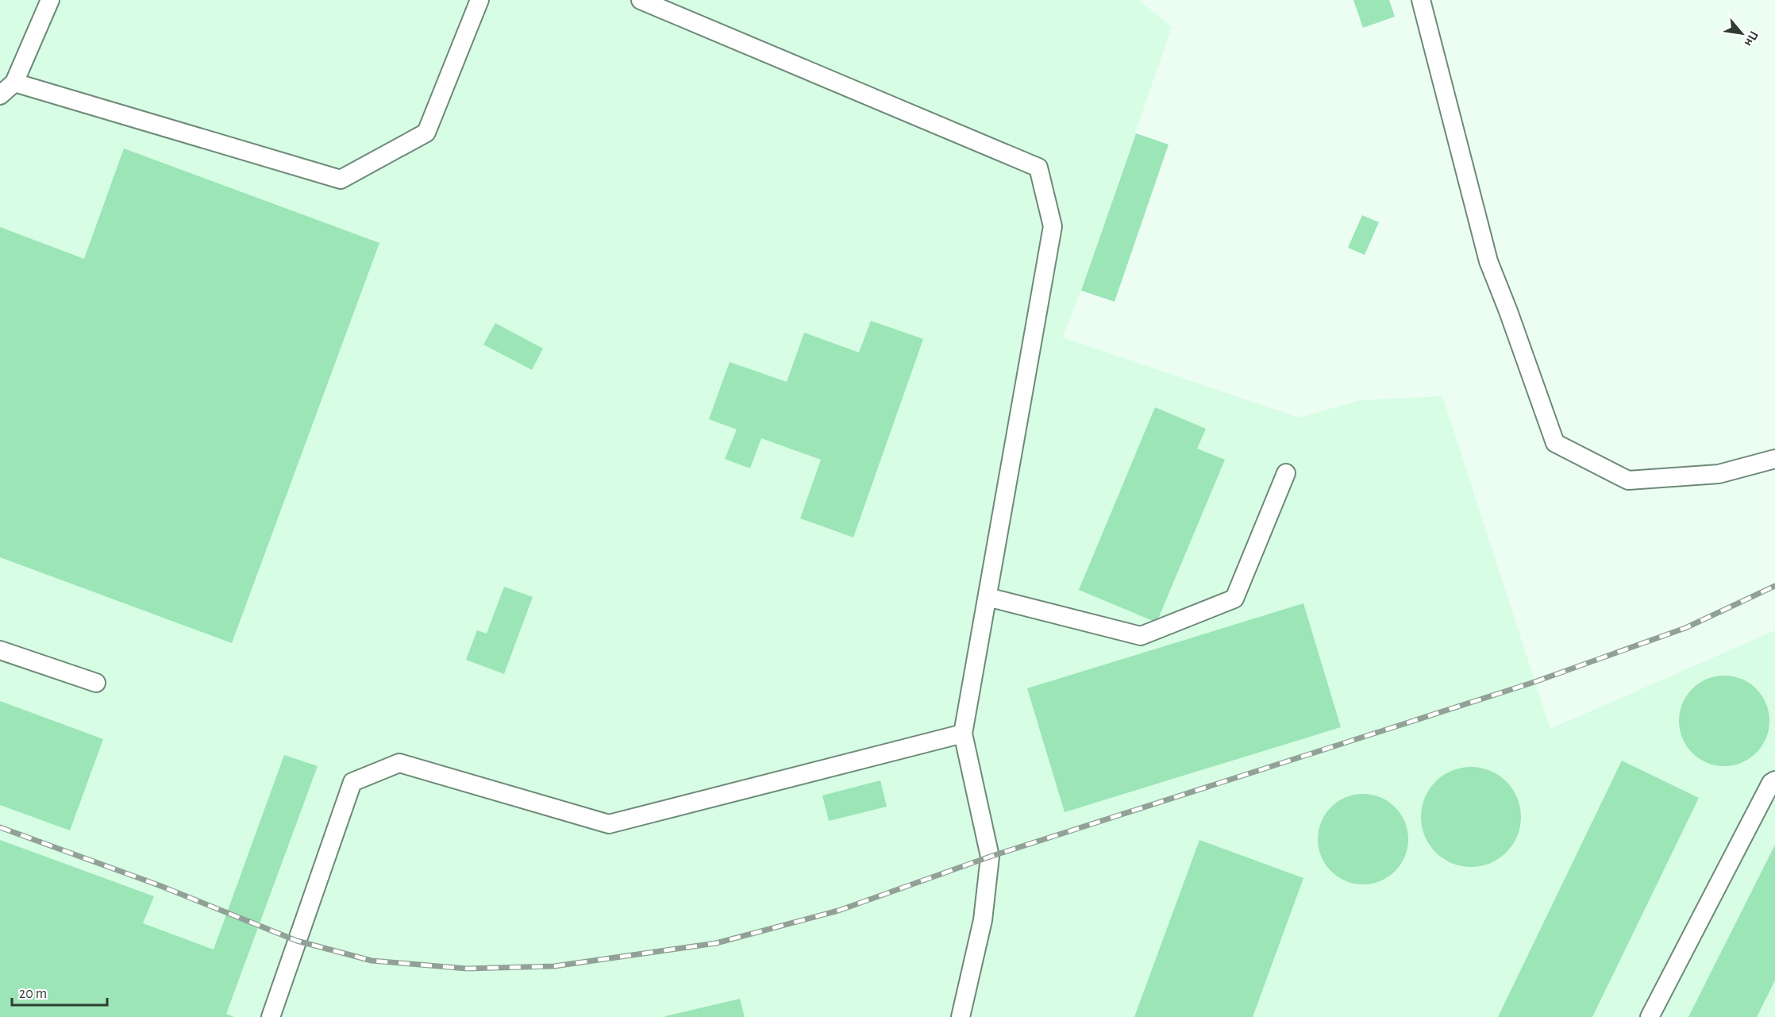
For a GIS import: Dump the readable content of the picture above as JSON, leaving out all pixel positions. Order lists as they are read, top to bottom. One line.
{"scale_bar":"20 m","north":"bottom right"}
